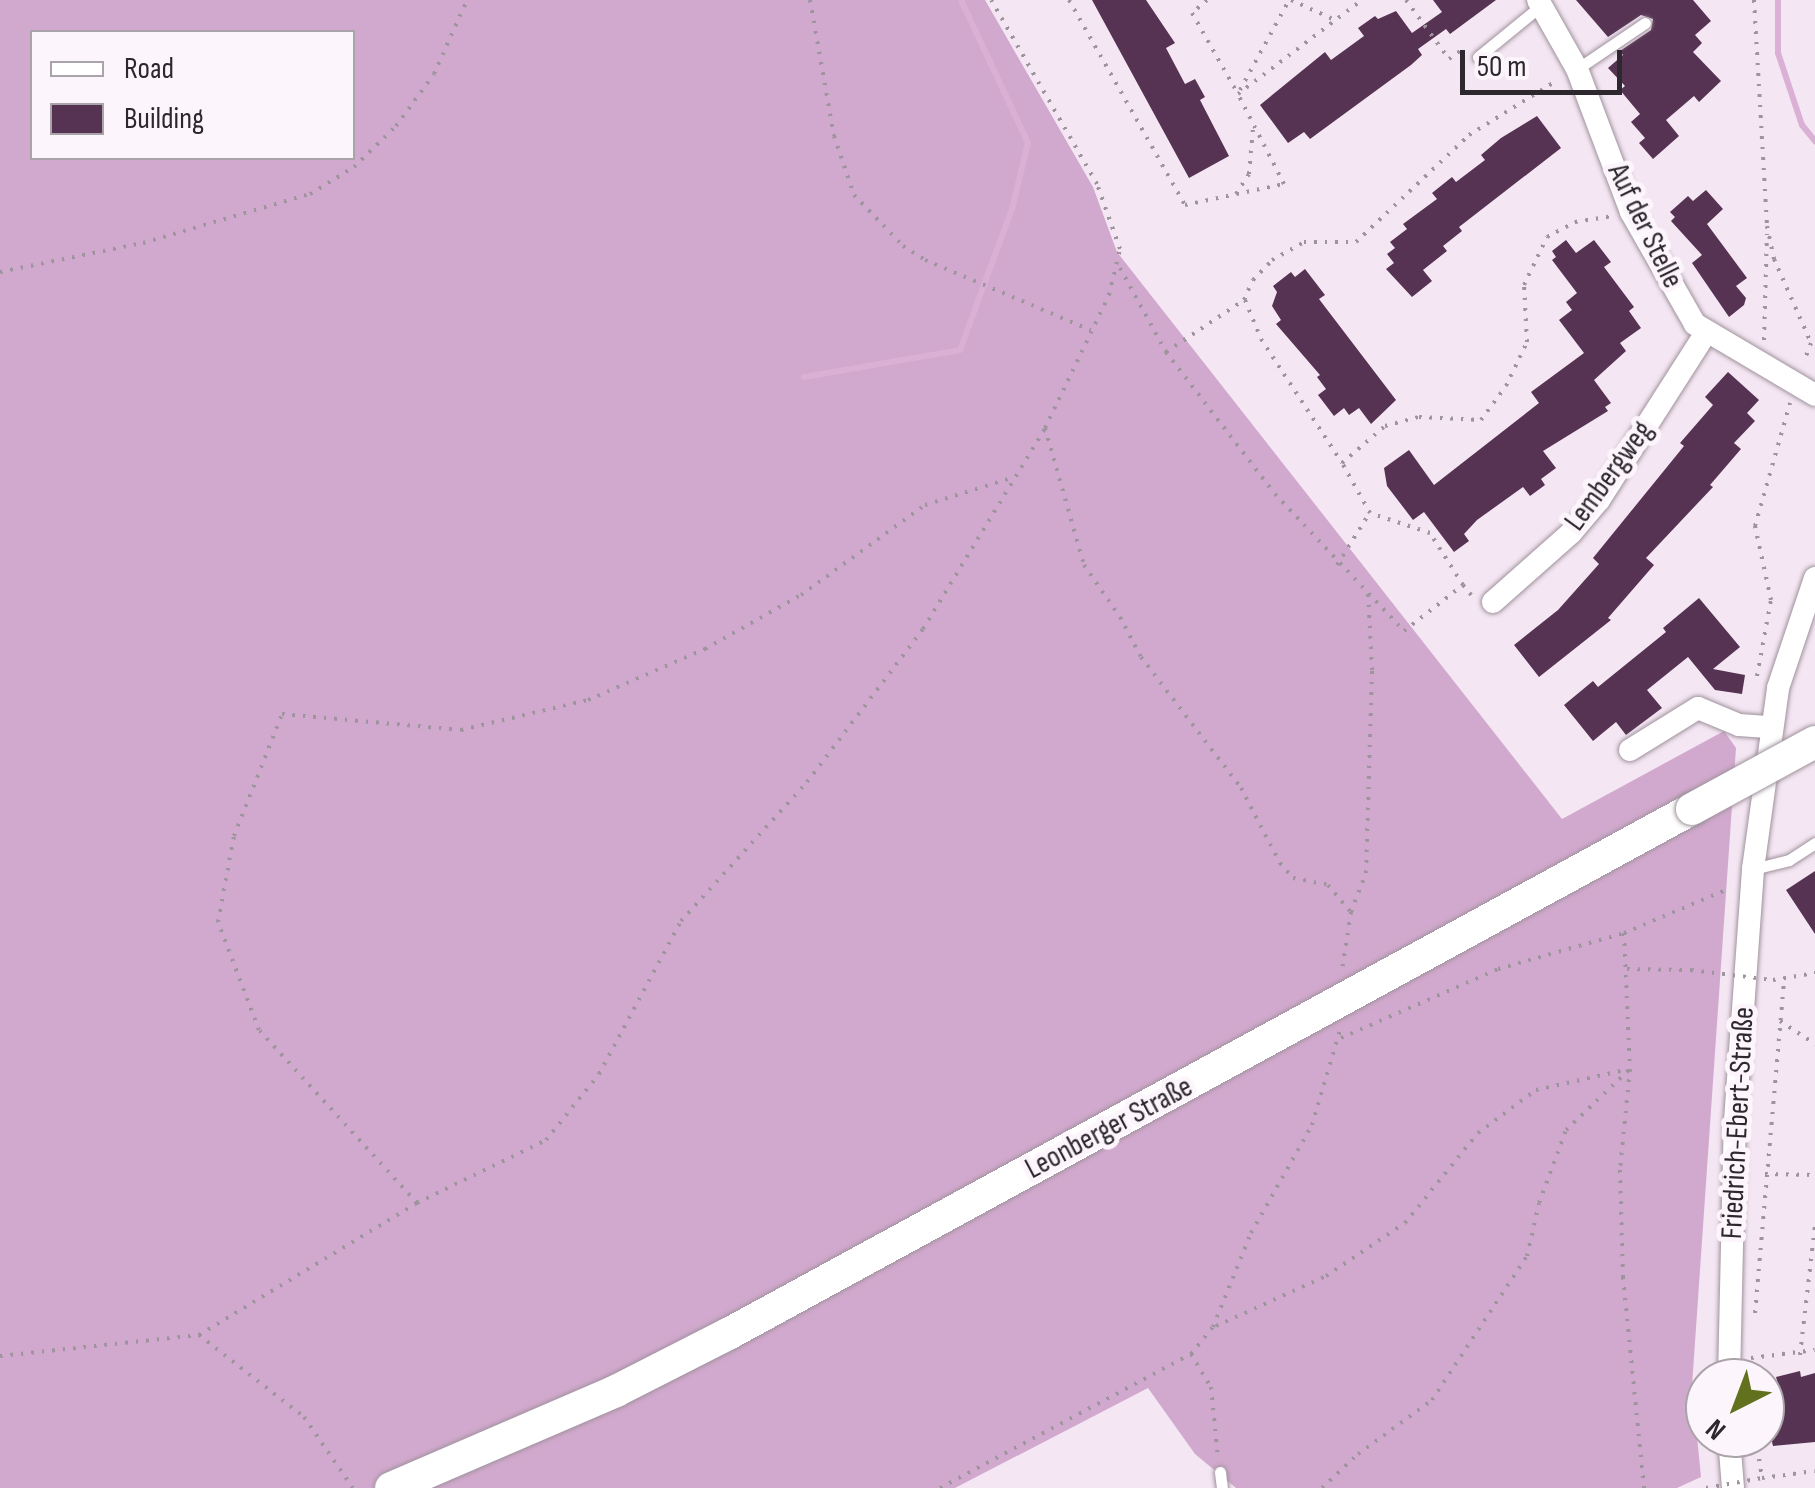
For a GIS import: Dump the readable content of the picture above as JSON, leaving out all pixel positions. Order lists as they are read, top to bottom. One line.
{"streets":{"main road":["Leonberger Straße"],"street":["Auf der Stelle","Lembergweg","Friedrich-Ebert-Straße"]},"crossings":[["Auf der Stelle","Lembergweg"]],"legend":["Road","Building"],"scale_bar":"50 m","north":"bottom left"}
